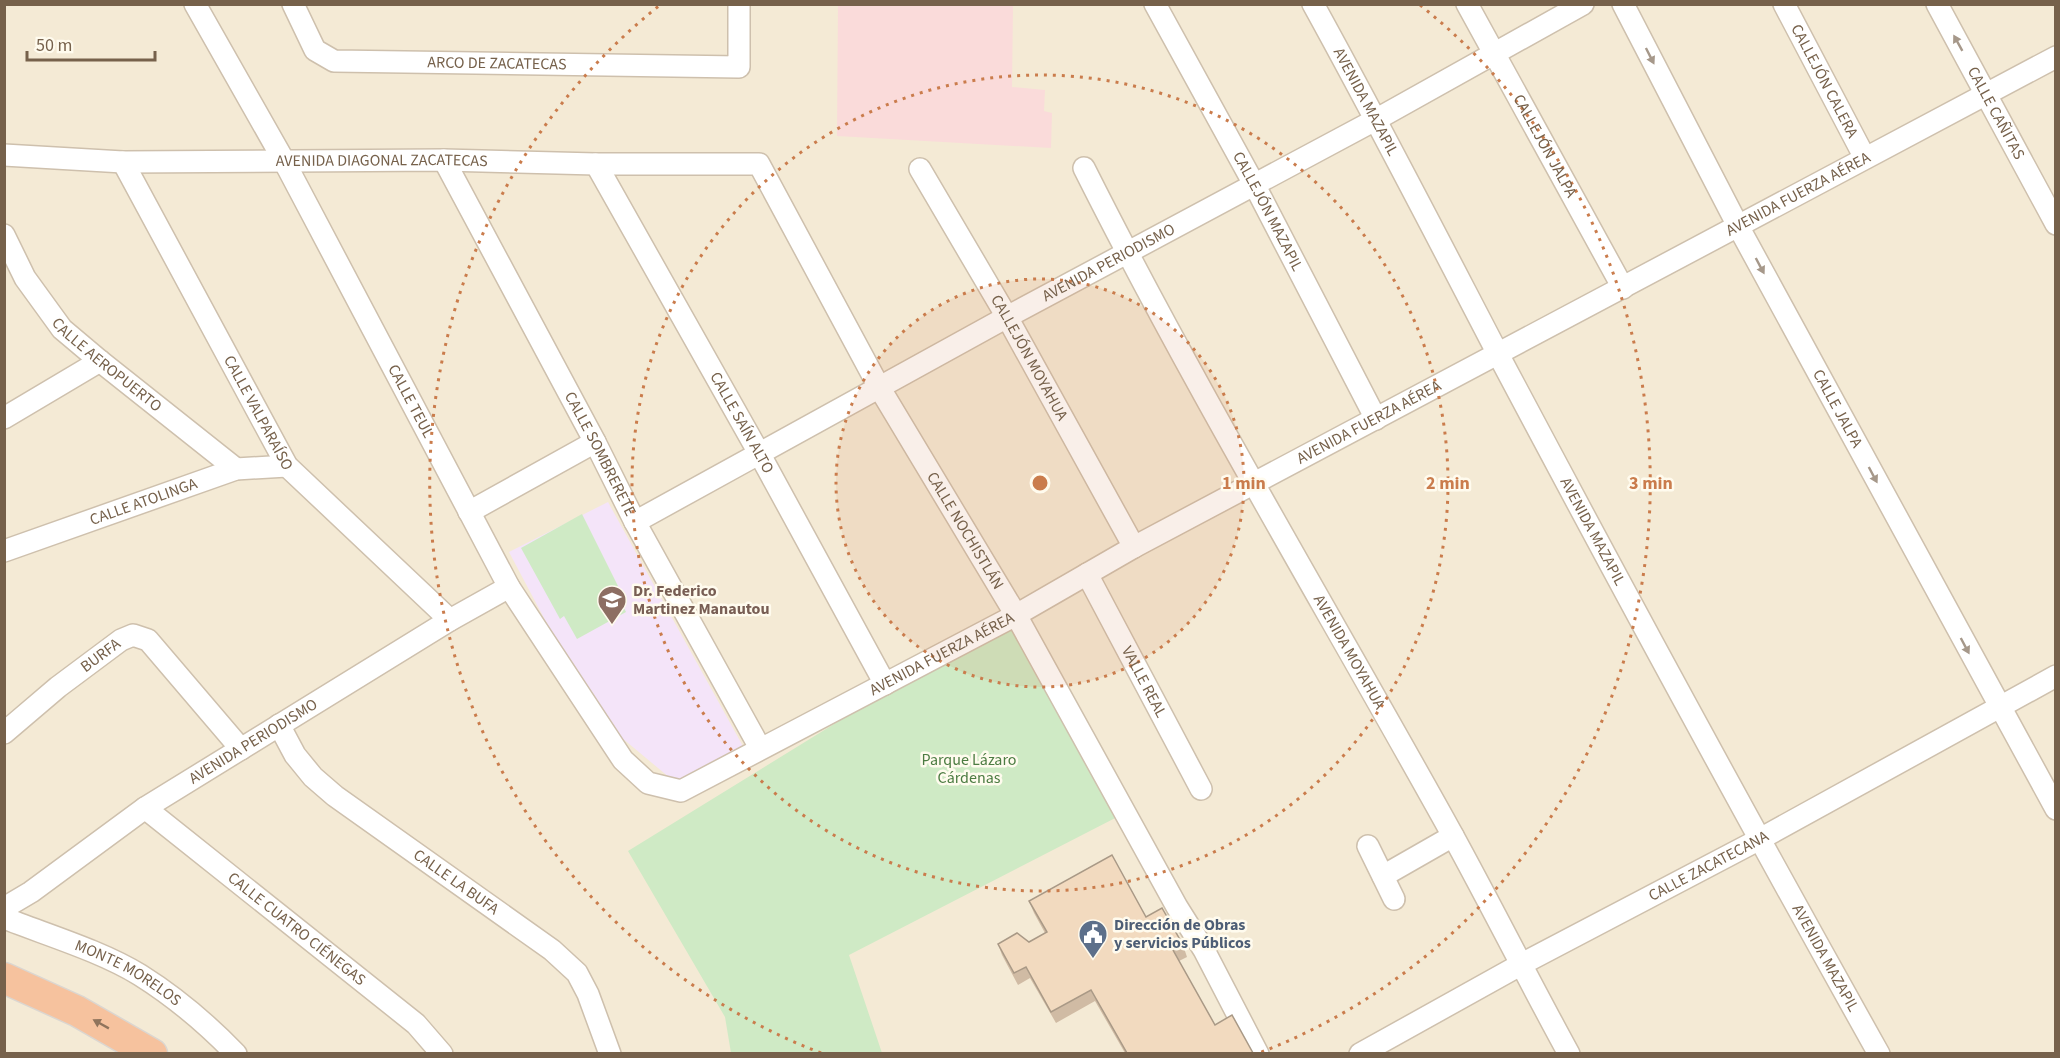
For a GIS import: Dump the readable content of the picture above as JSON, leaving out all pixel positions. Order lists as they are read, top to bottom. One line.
{"streets":{"street":["ARCO DE ZACATECAS","CALLEJÓN CALERA","AVENIDA MAZAPIL","CALLE CAÑITAS","CALLEJÓN JALPA","AVENIDA DIAGONAL ZACATECAS","AVENIDA FUERZA AÉREA","CALLEJÓN MAZAPIL","AVENIDA PERIODISMO","CALLEJÓN MOYAHUA","CALLE AEROPUERTO","CALLE TEUL","CALLE JALPA","CALLE VALPARAÍSO","CALLE SAÍN ALTO","CALLE SOMBRERETE","CALLE ATOLINGA","CALLE NOCHISTLÁN","AVENIDA MOYAHUA","BURFA","VALLE REAL","CALLE ZACATECANA","CALLE LA BUFA","CALLE CUATRO CIÉNEGAS","MONTE MORELOS"]},"crossings":[["CALLEJÓN CALERA","AVENIDA FUERZA AÉREA"],["AVENIDA MAZAPIL","AVENIDA FUERZA AÉREA"],["AVENIDA MAZAPIL","AVENIDA PERIODISMO"],["AVENIDA MAZAPIL","CALLE ZACATECANA"],["CALLE CAÑITAS","AVENIDA FUERZA AÉREA"],["CALLEJÓN JALPA","AVENIDA FUERZA AÉREA"],["CALLEJÓN JALPA","AVENIDA PERIODISMO"],["AVENIDA DIAGONAL ZACATECAS","CALLE TEUL"],["AVENIDA DIAGONAL ZACATECAS","CALLE VALPARAÍSO"],["AVENIDA DIAGONAL ZACATECAS","CALLE SAÍN ALTO"],["AVENIDA DIAGONAL ZACATECAS","CALLE SOMBRERETE"],["AVENIDA DIAGONAL ZACATECAS","CALLE NOCHISTLÁN"],["AVENIDA FUERZA AÉREA","CALLEJÓN MAZAPIL"],["AVENIDA FUERZA AÉREA","CALLEJÓN MOYAHUA"],["AVENIDA FUERZA AÉREA","CALLE TEUL"],["AVENIDA FUERZA AÉREA","CALLE JALPA"],["AVENIDA FUERZA AÉREA","CALLE SAÍN ALTO"],["AVENIDA FUERZA AÉREA","CALLE SOMBRERETE"],["AVENIDA FUERZA AÉREA","CALLE NOCHISTLÁN"],["AVENIDA FUERZA AÉREA","AVENIDA MOYAHUA"],["AVENIDA FUERZA AÉREA","VALLE REAL"],["CALLEJÓN MAZAPIL","AVENIDA PERIODISMO"],["AVENIDA PERIODISMO","CALLEJÓN MOYAHUA"],["AVENIDA PERIODISMO","CALLE TEUL"],["AVENIDA PERIODISMO","CALLE VALPARAÍSO"],["AVENIDA PERIODISMO","CALLE SAÍN ALTO"],["AVENIDA PERIODISMO","CALLE SOMBRERETE"],["AVENIDA PERIODISMO","CALLE NOCHISTLÁN"],["AVENIDA PERIODISMO","AVENIDA MOYAHUA"],["AVENIDA PERIODISMO","BURFA"],["AVENIDA PERIODISMO","CALLE LA BUFA"],["AVENIDA PERIODISMO","CALLE CUATRO CIÉNEGAS"],["CALLE AEROPUERTO","CALLE ATOLINGA"],["CALLE JALPA","CALLE ZACATECANA"],["CALLE VALPARAÍSO","CALLE ATOLINGA"],["AVENIDA MOYAHUA","CALLE ZACATECANA"]],"one_way":["CALLE CAÑITAS","CALLE JALPA"],"parks":["Parque Lázaro Cárdenas"],"places":{"school or university":["Dr. Federico Martinez Manautou"],"public building":["Dirección de Obras y servicios Públicos"]},"scale_bar":"50 m","rings":["1 min","2 min","3 min"]}
